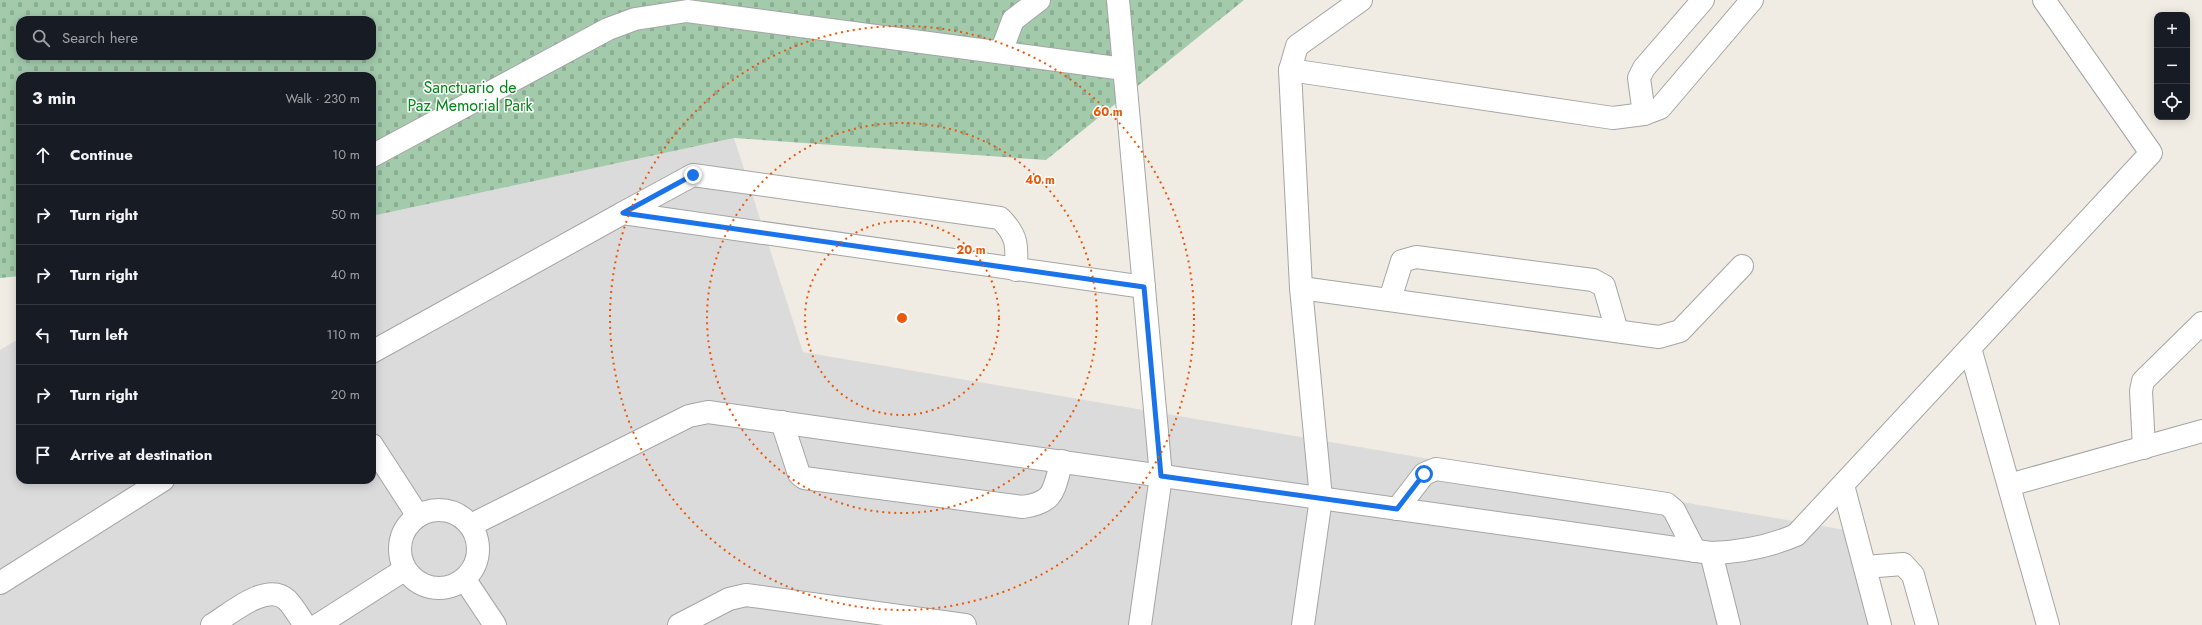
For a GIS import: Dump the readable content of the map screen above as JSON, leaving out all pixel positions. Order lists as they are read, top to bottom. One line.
{"parks":["Sanctuario de Paz Memorial Park"],"page":{"map_buttons":["+","−"],"search":"Search here","heading":["3 min","Walk · 230 m"],"list":[["Continue","10 m"],["Turn right","50 m"],["Turn right","40 m"],["Turn left","110 m"],["Turn right","20 m"],"Arrive at destination"]},"rings":["60 m","40 m","20 m"]}
